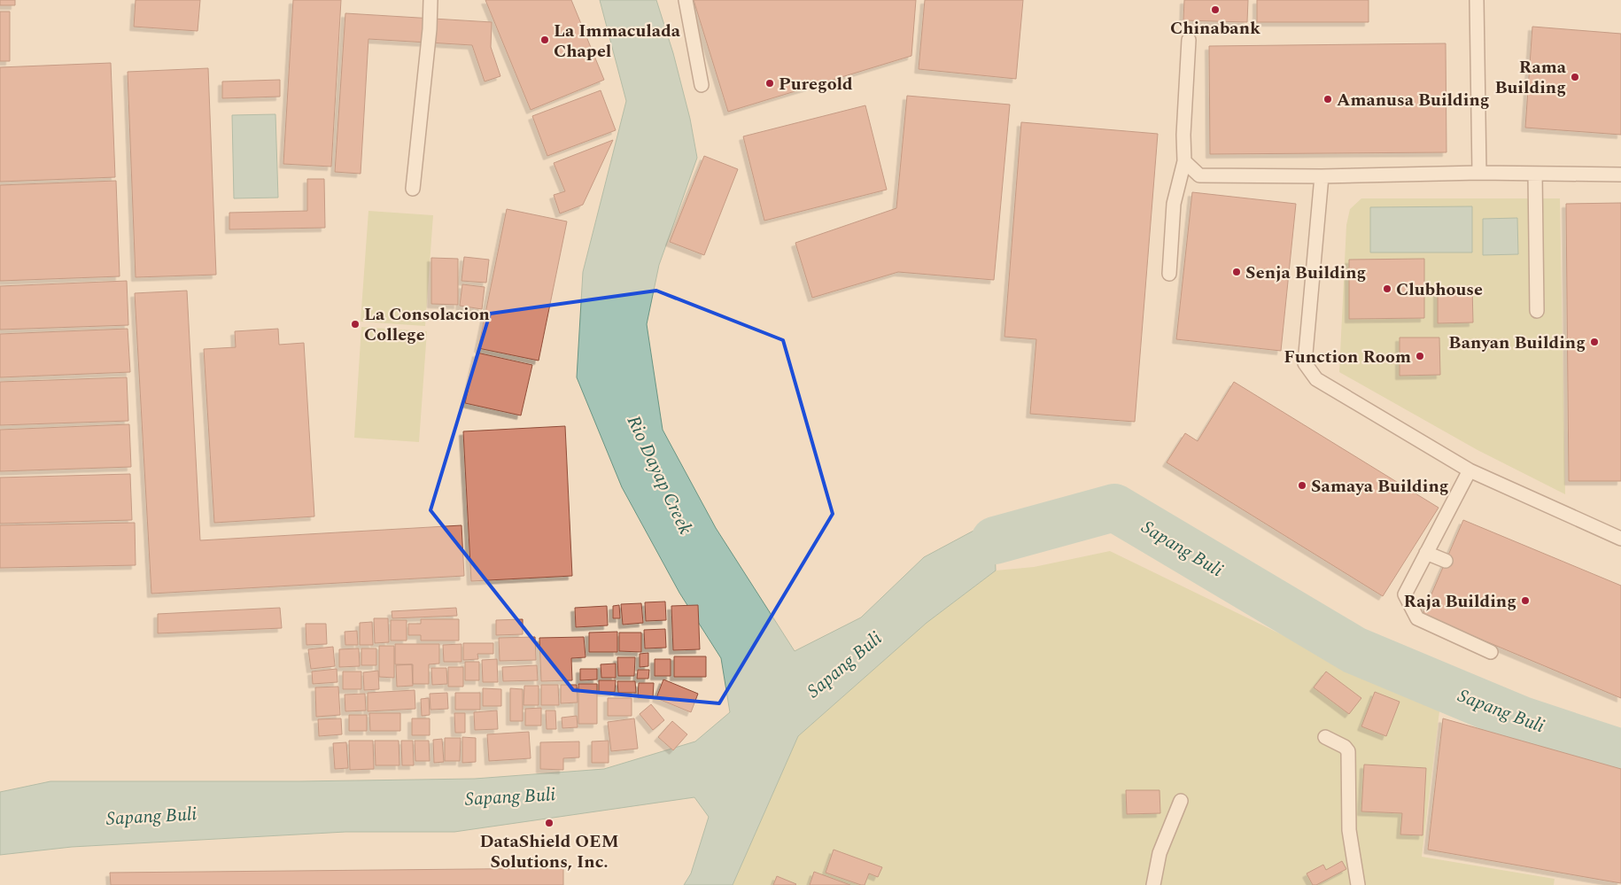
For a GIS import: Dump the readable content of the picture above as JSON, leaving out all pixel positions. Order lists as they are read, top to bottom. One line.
{"water":["Rio Dayap Creek","Sapang Buli"],"places":["Chinabank","La Immaculada Chapel","Rama Building","Puregold","Amanusa Building","Senja Building","Clubhouse","La Consolacion College","Banyan Building","Function Room","Samaya Building","Raja Building","DataShield OEM Solutions, Inc."]}
